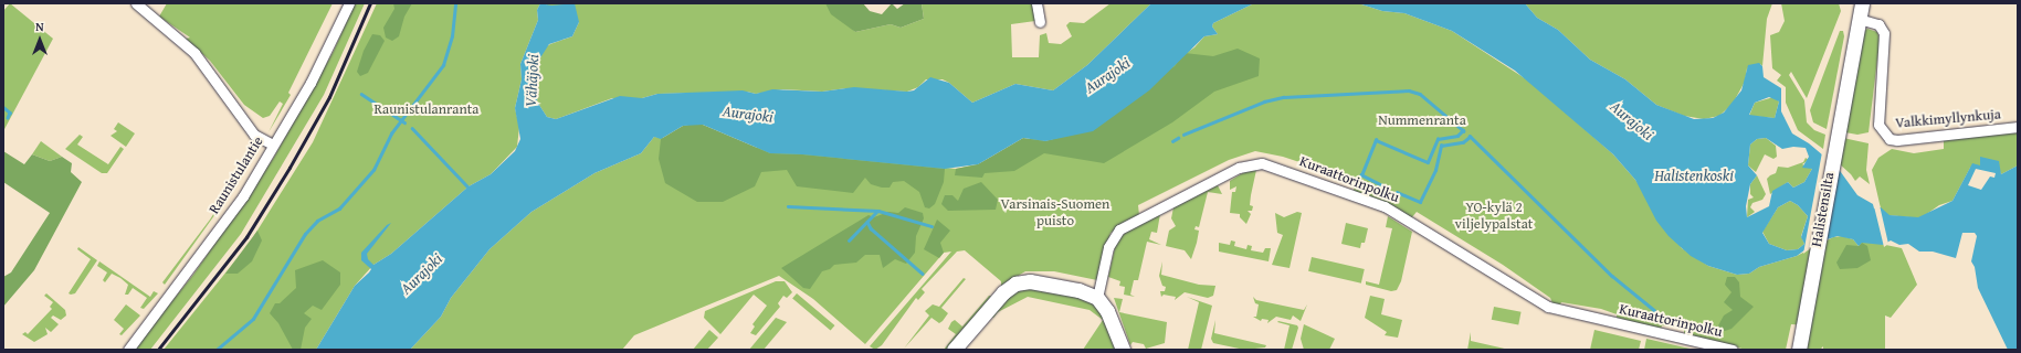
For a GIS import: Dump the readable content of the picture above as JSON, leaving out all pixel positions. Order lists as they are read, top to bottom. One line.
{"streets":{"street":["Valkkimyllynkuja","Raunistulantie","Kuraattorinpolku","Halistensilta"]},"crossings":[["Valkkimyllynkuja","Halistensilta"]],"water":["Aurajoki","Vähäjoki","Halistenkoski"],"parks":["Raunistulanranta","Nummenranta","Varsinais-Suomen puisto","YO-kylä 2 viljelypalstat"],"north":"top"}
